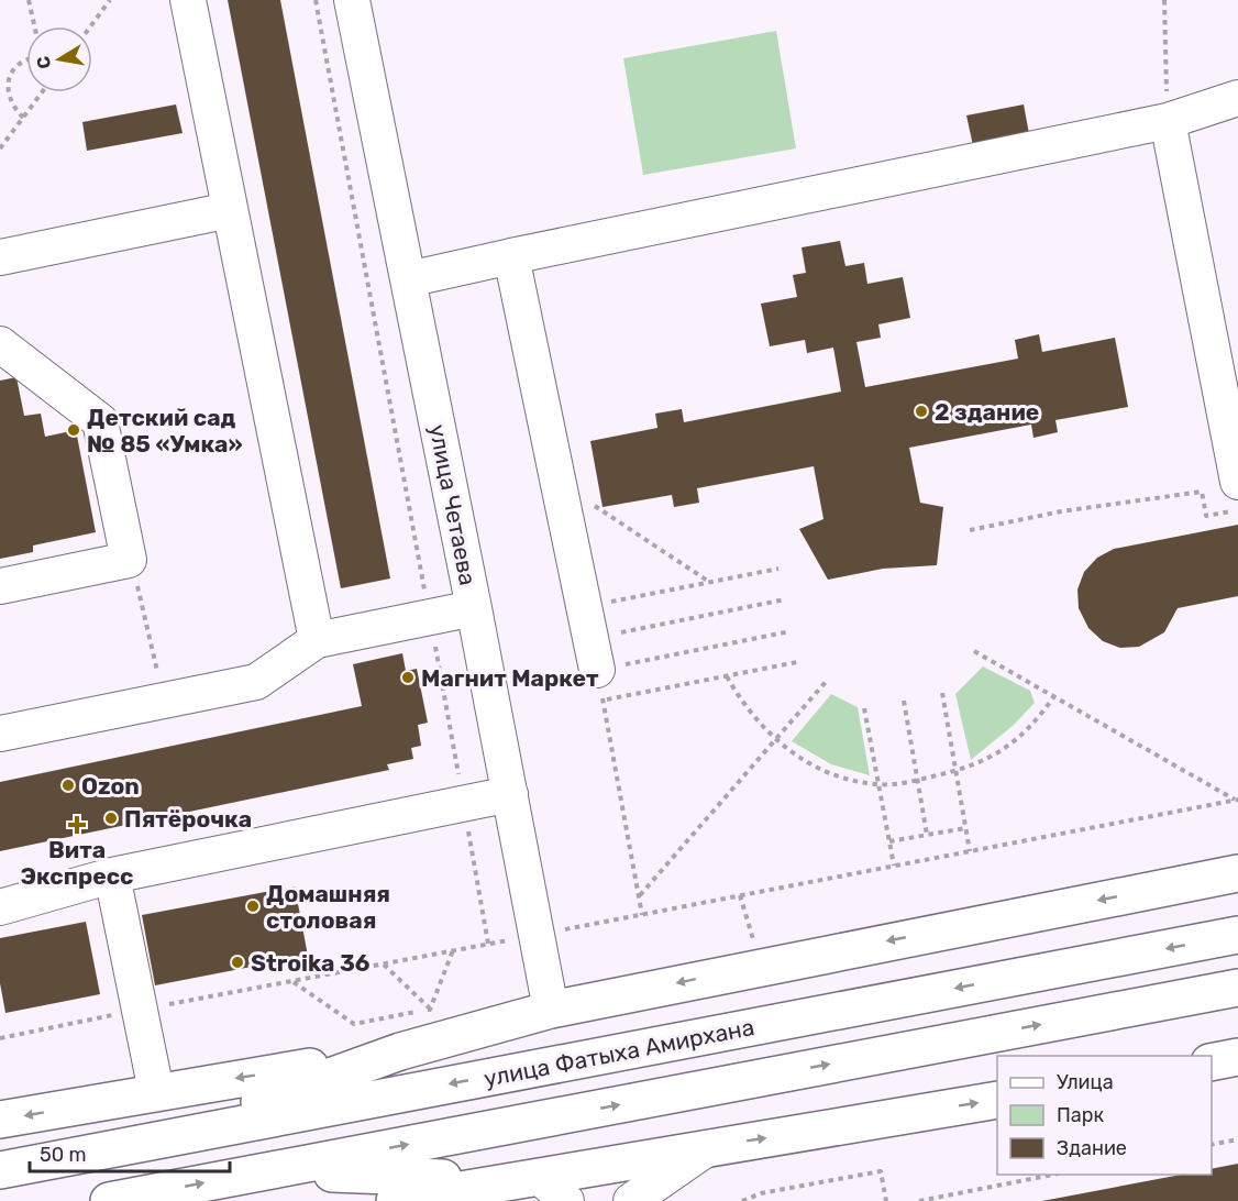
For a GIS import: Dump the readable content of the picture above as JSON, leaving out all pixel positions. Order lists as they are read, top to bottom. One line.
{"streets":{"main road":["улица Фатыха Амирхана"],"street":["улица Четаева"]},"places":{"other":["2 здание","Детский сад № 85 «Умка»","Магнит Маркет","Ozon","Пятёрочка","Домашняя столовая","Stroika 36"],"health":["Вита Экспресс"]},"legend":["Улица","Парк","Здание"],"scale_bar":"50 m","north":"left"}
